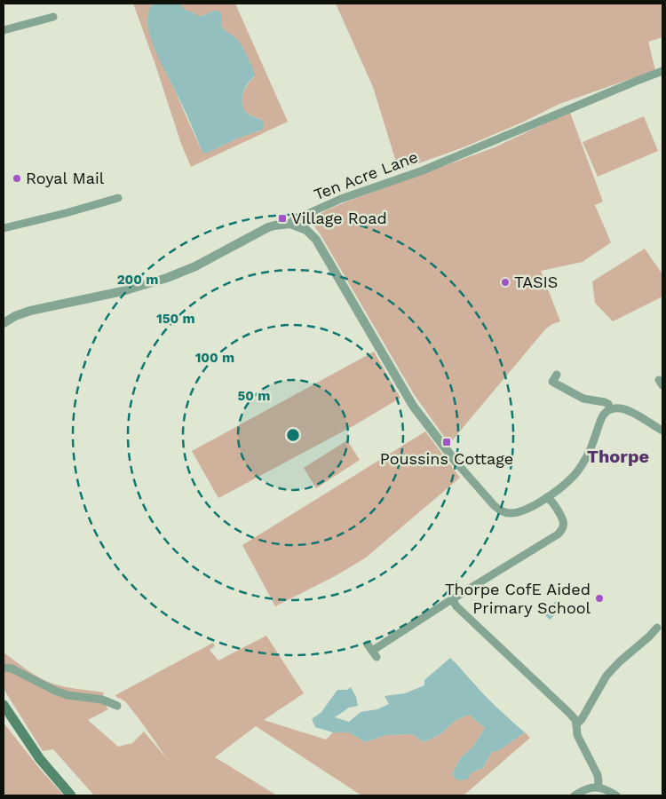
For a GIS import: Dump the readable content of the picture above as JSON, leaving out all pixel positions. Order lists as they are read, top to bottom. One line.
{"streets":{"street":["Ten Acre Lane"]},"districts":["Thorpe"],"places":{"other":["Royal Mail","TASIS","Thorpe CofE Aided Primary School"],"transit":["Village Road","Poussins Cottage"]},"rings":["200 m","150 m","100 m","50 m"]}
